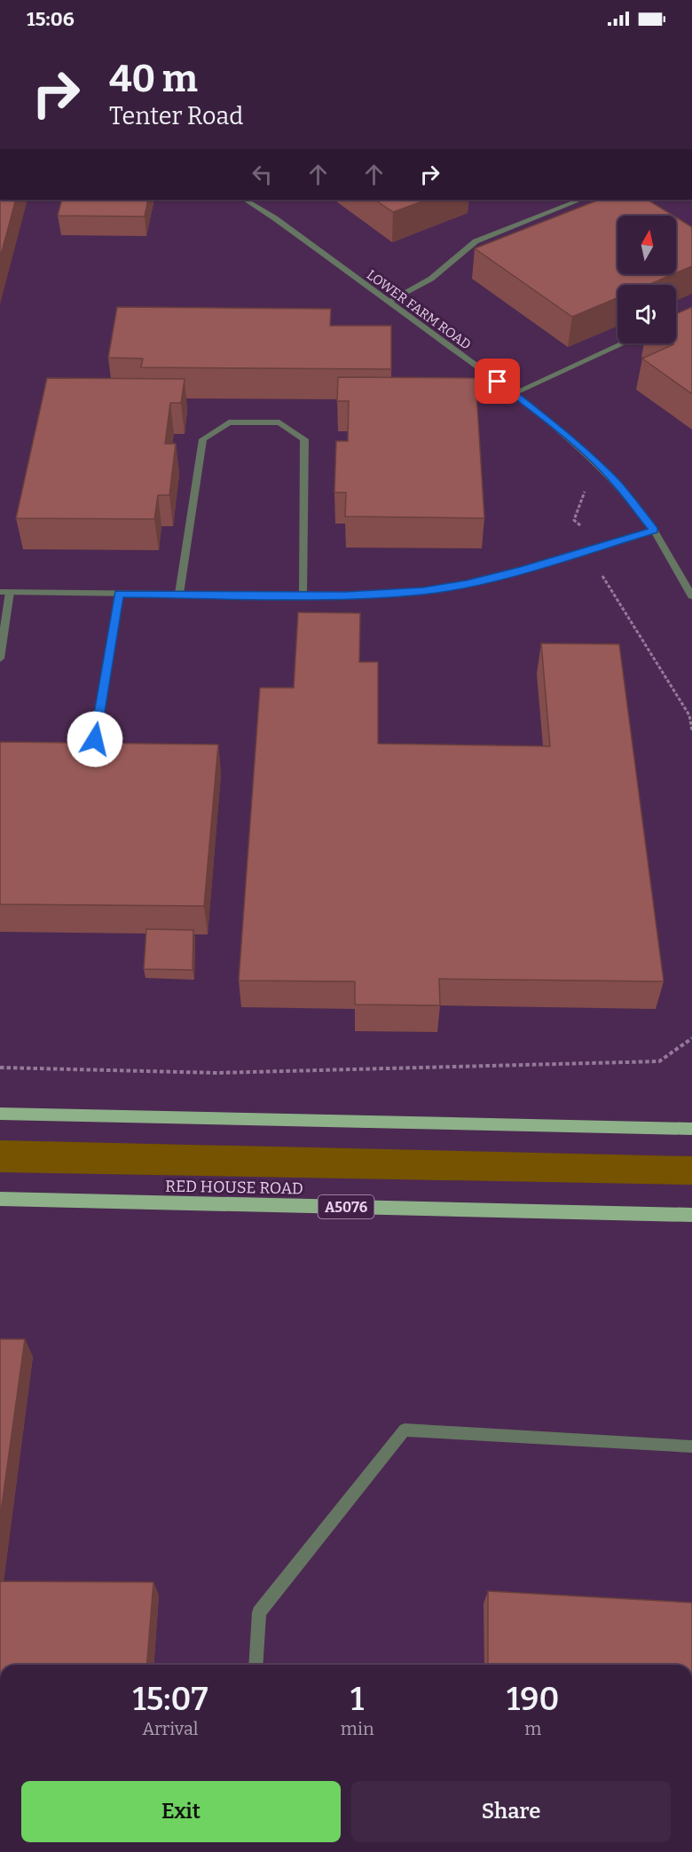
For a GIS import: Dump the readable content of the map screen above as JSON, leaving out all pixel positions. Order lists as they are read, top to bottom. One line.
{"streets":{"main road":["RED HOUSE ROAD","A5076"],"street":["LOWER FARM ROAD"]},"north":"top","page":{"status":"15:06","turn":["40 m","Tenter Road"],"eta":["15:07","Arrival","1","min","190","m"],"buttons":["Exit","Share"]}}
